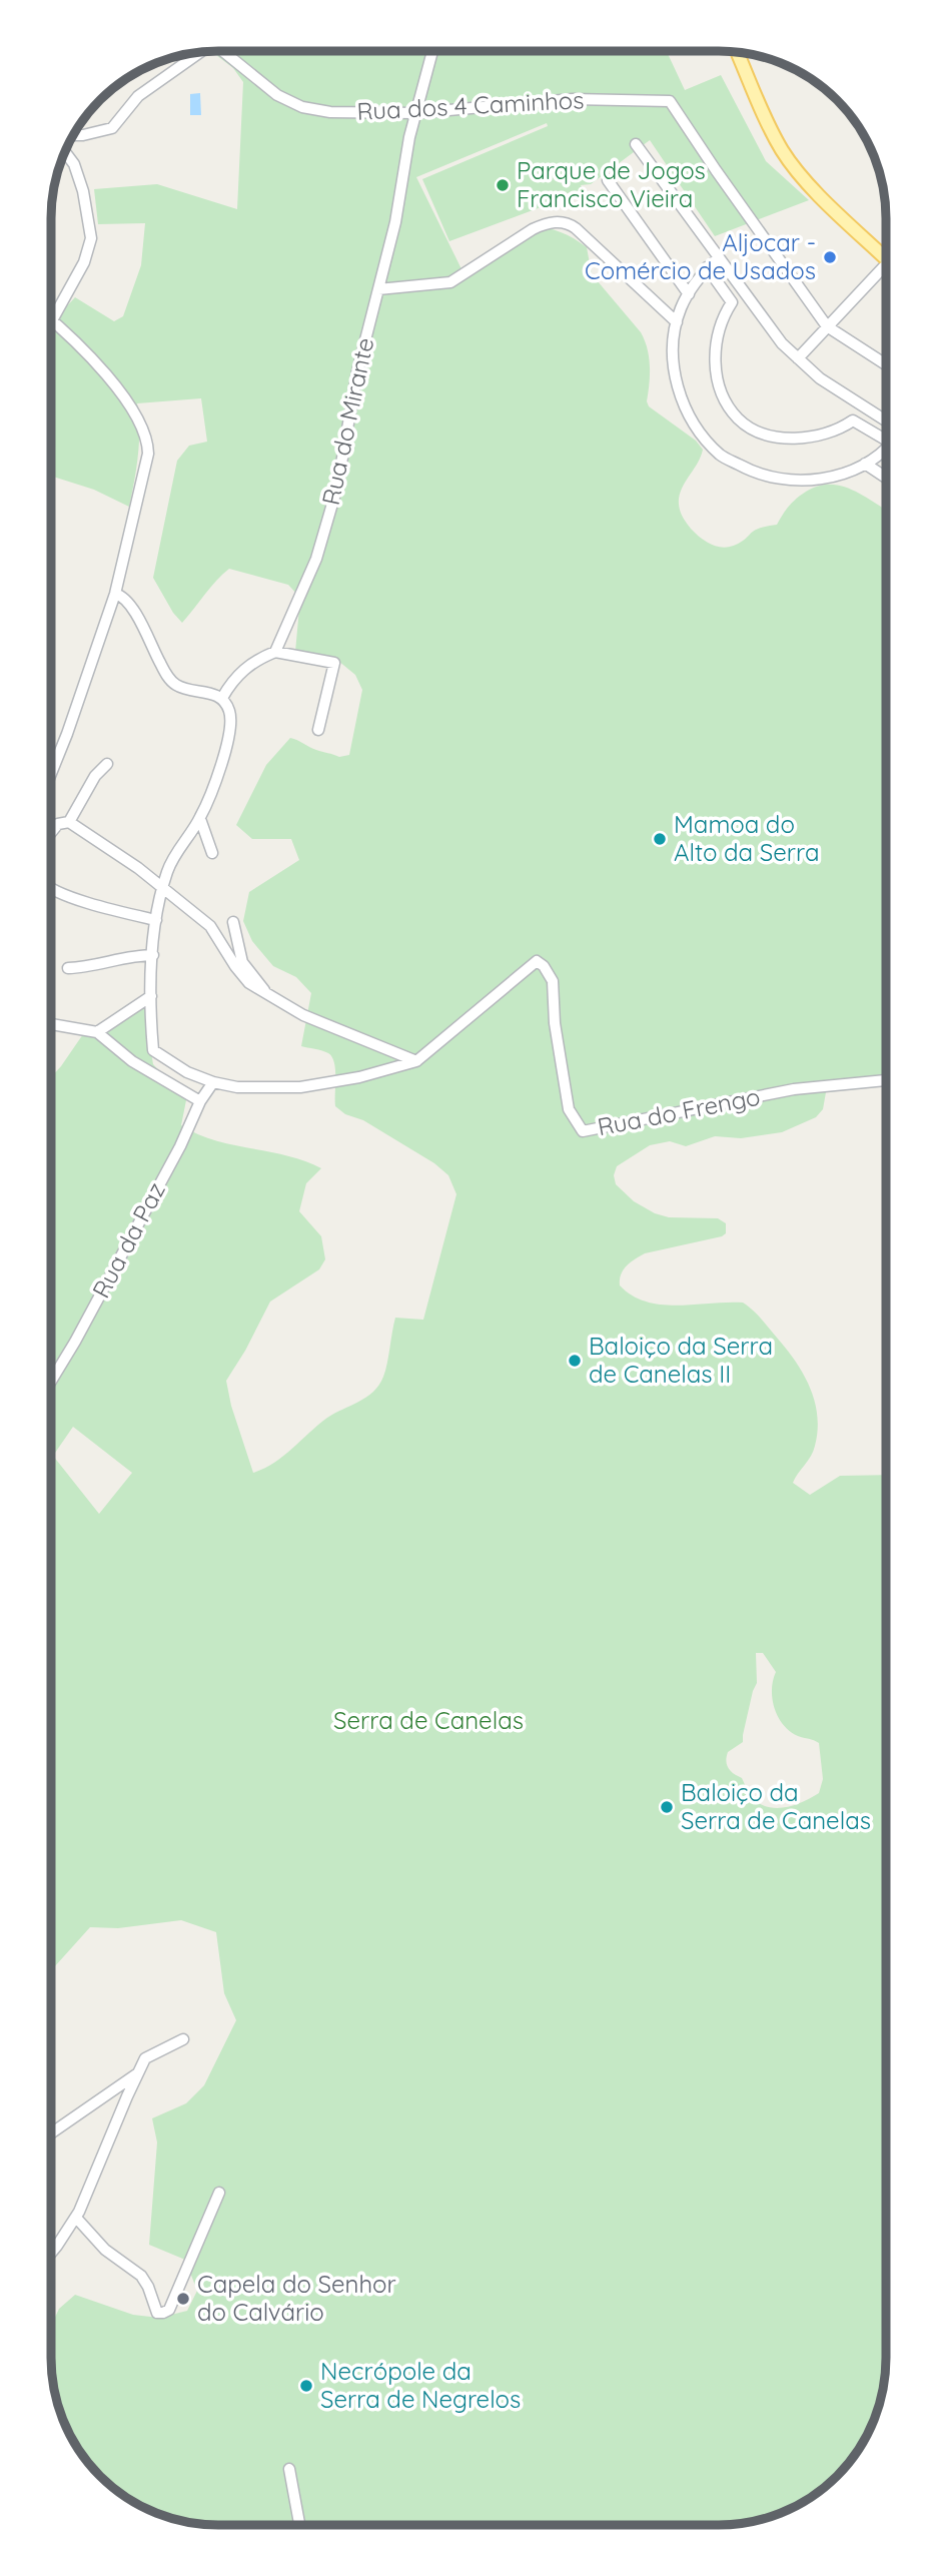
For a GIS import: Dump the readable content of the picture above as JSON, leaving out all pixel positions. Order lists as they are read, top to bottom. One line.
{"streets":{"street":["Rua dos 4 Caminhos","Rua do Mirante","Rua do Frengo","Rua da Paz"]},"crossings":[["Rua dos 4 Caminhos","Rua do Mirante"],["Rua do Frengo","Rua da Paz"]],"parks":["Serra de Canelas"],"places":["Parque de Jogos Francisco Vieira","Aljocar - Comércio de Usados","Mamoa do Alto da Serra","Baloiço da Serra de Canelas II","Baloiço da Serra de Canelas","Capela do Senhor do Calvário","Necrópole da Serra de Negrelos"]}
